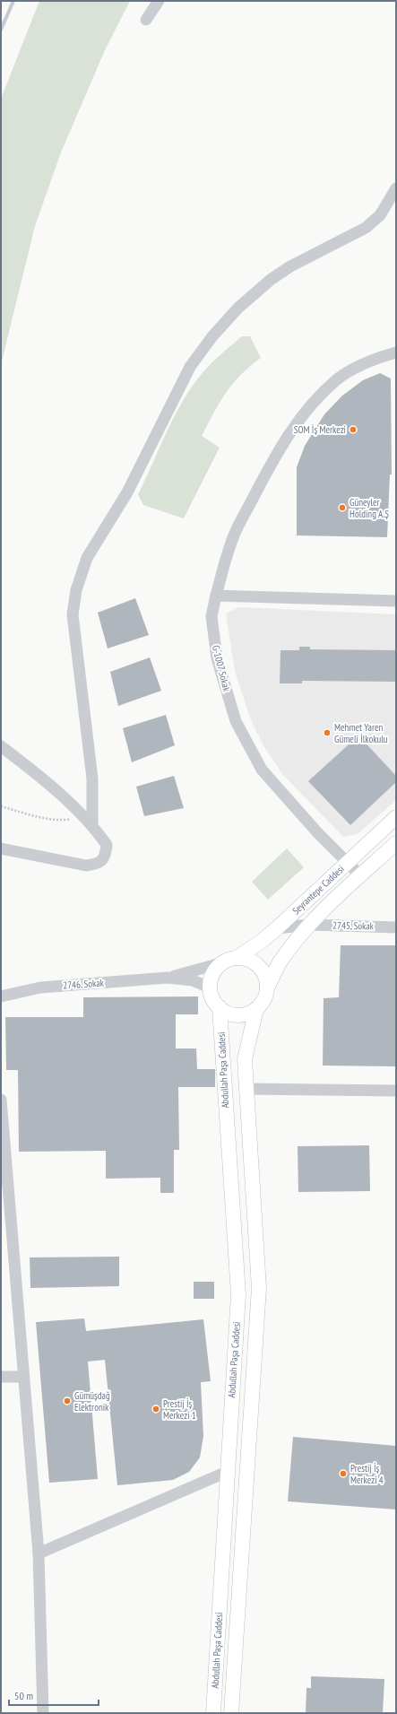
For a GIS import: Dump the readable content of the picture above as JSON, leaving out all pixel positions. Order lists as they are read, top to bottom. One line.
{"streets":{"main road":["Seyrantepe Caddesi","Abdullah Paşa Caddesi"],"street":["G-1007 Sokak","2745. Sokak","2746. Sokak"]},"crossings":[["G-1007 Sokak","Seyrantepe Caddesi"],["Seyrantepe Caddesi","2745. Sokak"],["Seyrantepe Caddesi","Abdullah Paşa Caddesi"]],"places":["SOM İş Merkezi","Güneyler Holding A.Ş","Mehmet Yaren Gümeli İlkokulu","Gümüşdağ Elektronik","Prestij İş Merkezi 1","Prestij İş Merkezi 4"],"scale_bar":"50 m"}
